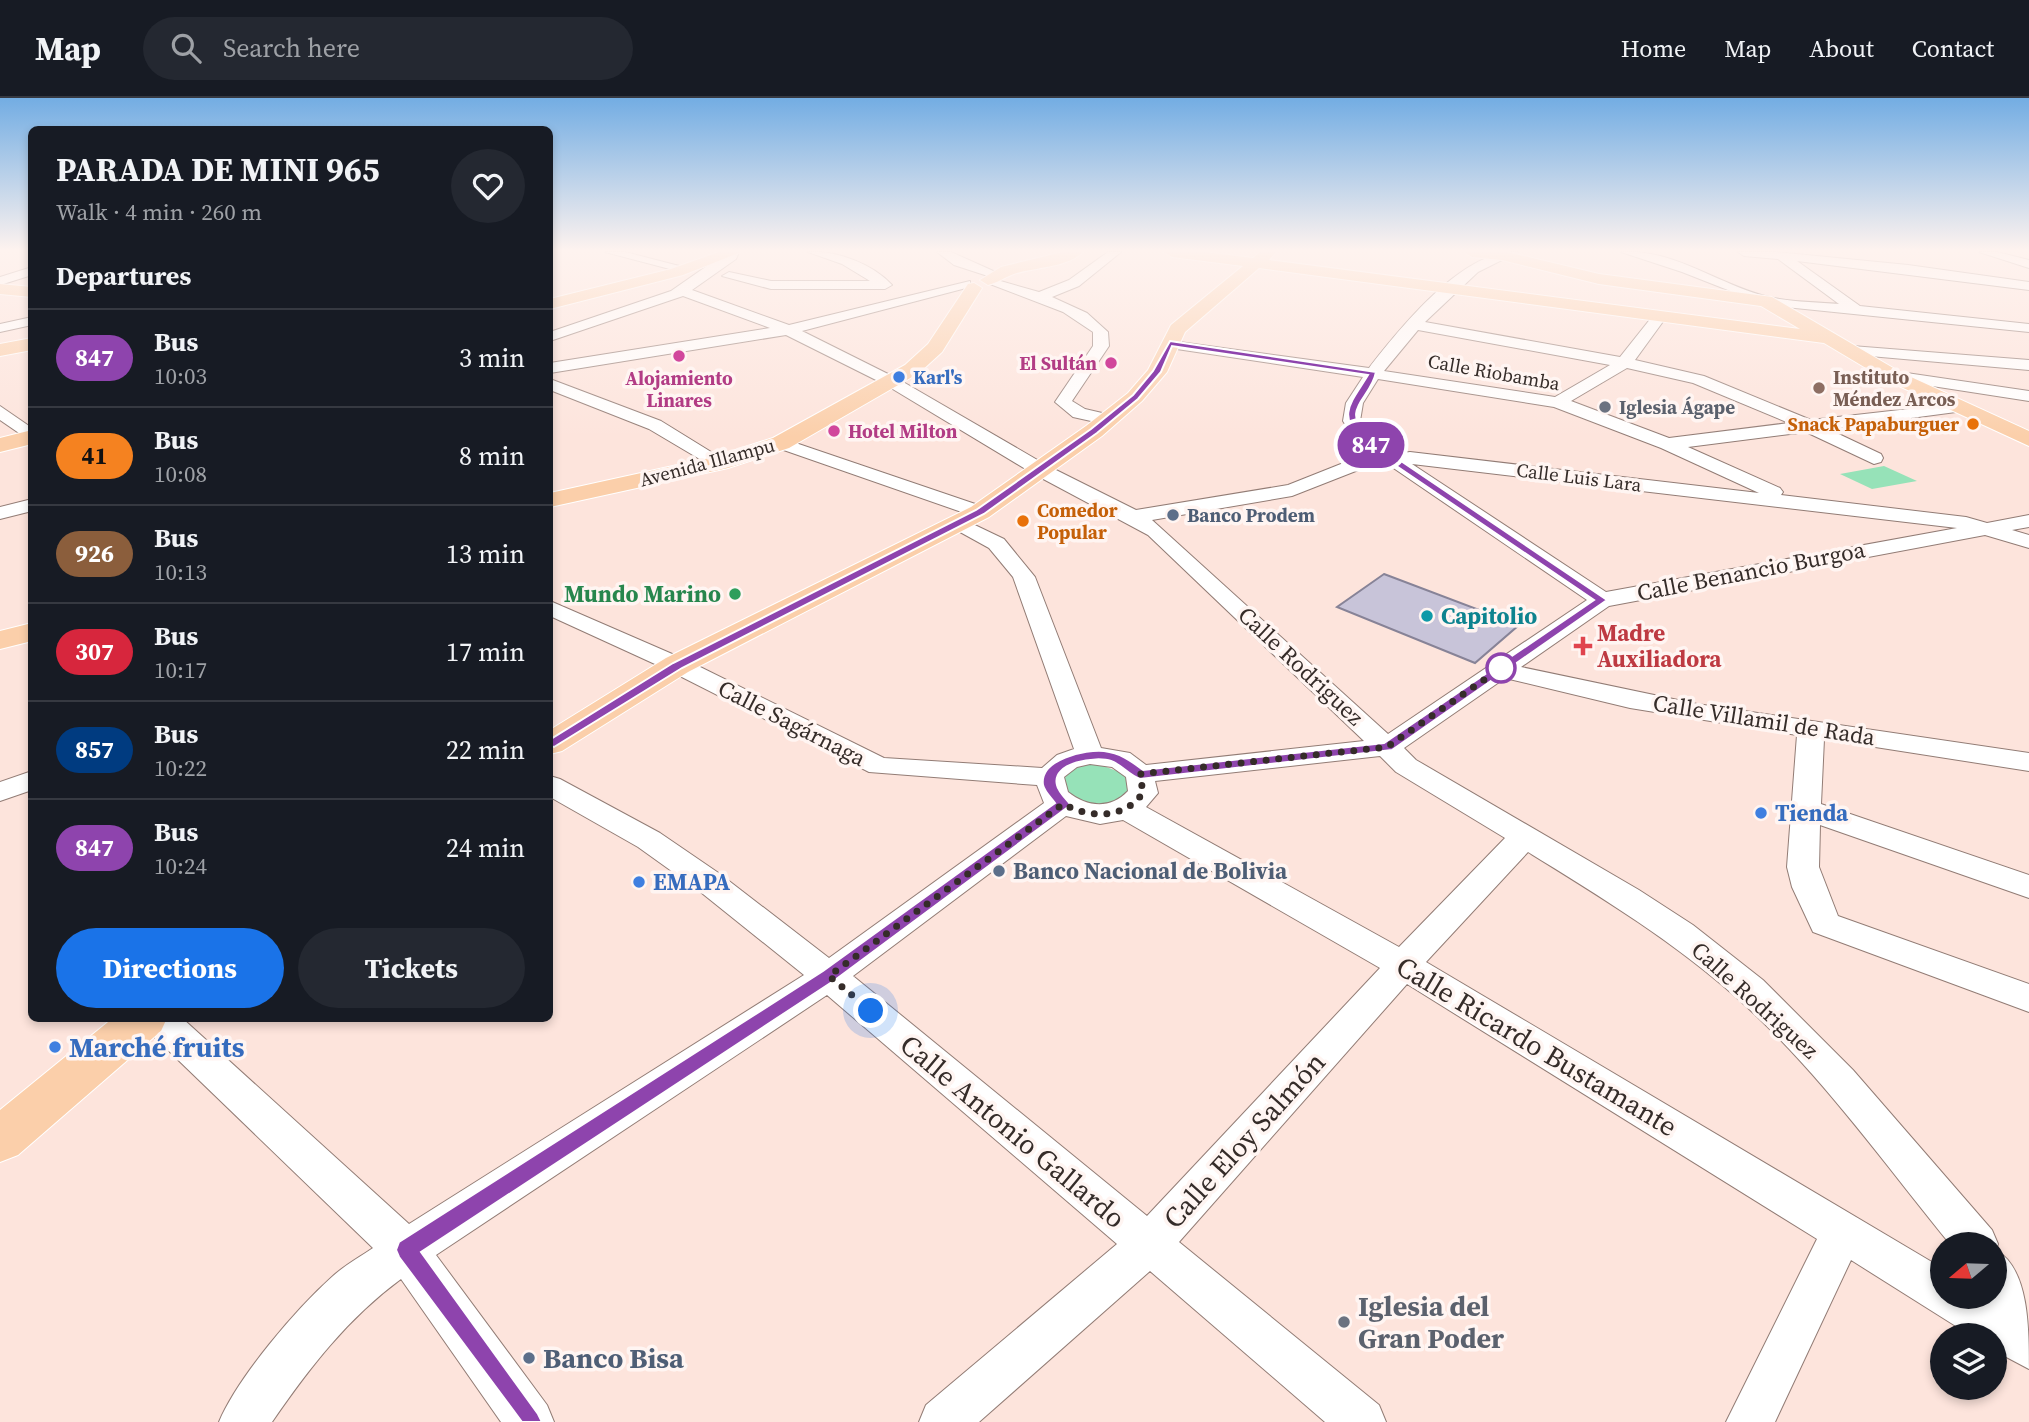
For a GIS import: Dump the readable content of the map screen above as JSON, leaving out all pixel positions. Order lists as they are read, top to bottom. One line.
{"streets":{"main road":["Avenida Illampu"],"street":["Calle Riobamba","Calle Luis Lara","Calle Benancio Burgoa","Calle Rodriguez","Calle Villamil de Rada","Calle Sagárnaga","Calle Ricardo Bustamante","Calle Antonio Gallardo","Calle Eloy Salmón"]},"crossings":[["Calle Riobamba","Calle Luis Lara"],["Avenida Illampu","Calle Rodriguez"],["Calle Luis Lara","Calle Benancio Burgoa"],["Calle Luis Lara","Calle Rodriguez"],["Calle Benancio Burgoa","Calle Rodriguez"],["Calle Benancio Burgoa","Calle Villamil de Rada"],["Calle Benancio Burgoa","Calle Sagárnaga"],["Calle Benancio Burgoa","Calle Ricardo Bustamante"],["Calle Rodriguez","Calle Eloy Salmón"],["Calle Sagárnaga","Calle Ricardo Bustamante"],["Calle Ricardo Bustamante","Calle Eloy Salmón"],["Calle Antonio Gallardo","Calle Eloy Salmón"]],"places":{"other":["Alojamiento Linares","El Sultán","Karl's","Instituto Méndez Arcos","Iglesia Ágape","Snack Papaburguer","Hotel Milton","Banco Prodem","Comedor Popular","Mundo Marino","Capitolio","Tienda","Banco Nacional de Bolivia","EMAPA","Marché fruits","Iglesia del Gran Poder","Banco Bisa"],"health":["Madre Auxiliadora"]},"lines":["bus line 847"],"north":"left","page":{"header":"Map","search":"Search here","nav":["Home","Map","About","Contact"],"on_map":"847","heading":[["PARADA DE MINI 965","Walk · 4 min · 260 m"],"Departures"],"list":[{"mark":"847","name":"Bus","note":"10:03","value":"3 min"},{"mark":"41","name":"Bus","note":"10:08","value":"8 min"},{"mark":"926","name":"Bus","note":"10:13","value":"13 min"},{"mark":"307","name":"Bus","note":"10:17","value":"17 min"},{"mark":"857","name":"Bus","note":"10:22","value":"22 min"},{"mark":"847","name":"Bus","note":"10:24","value":"24 min"}],"buttons":["Directions","Tickets"]}}
